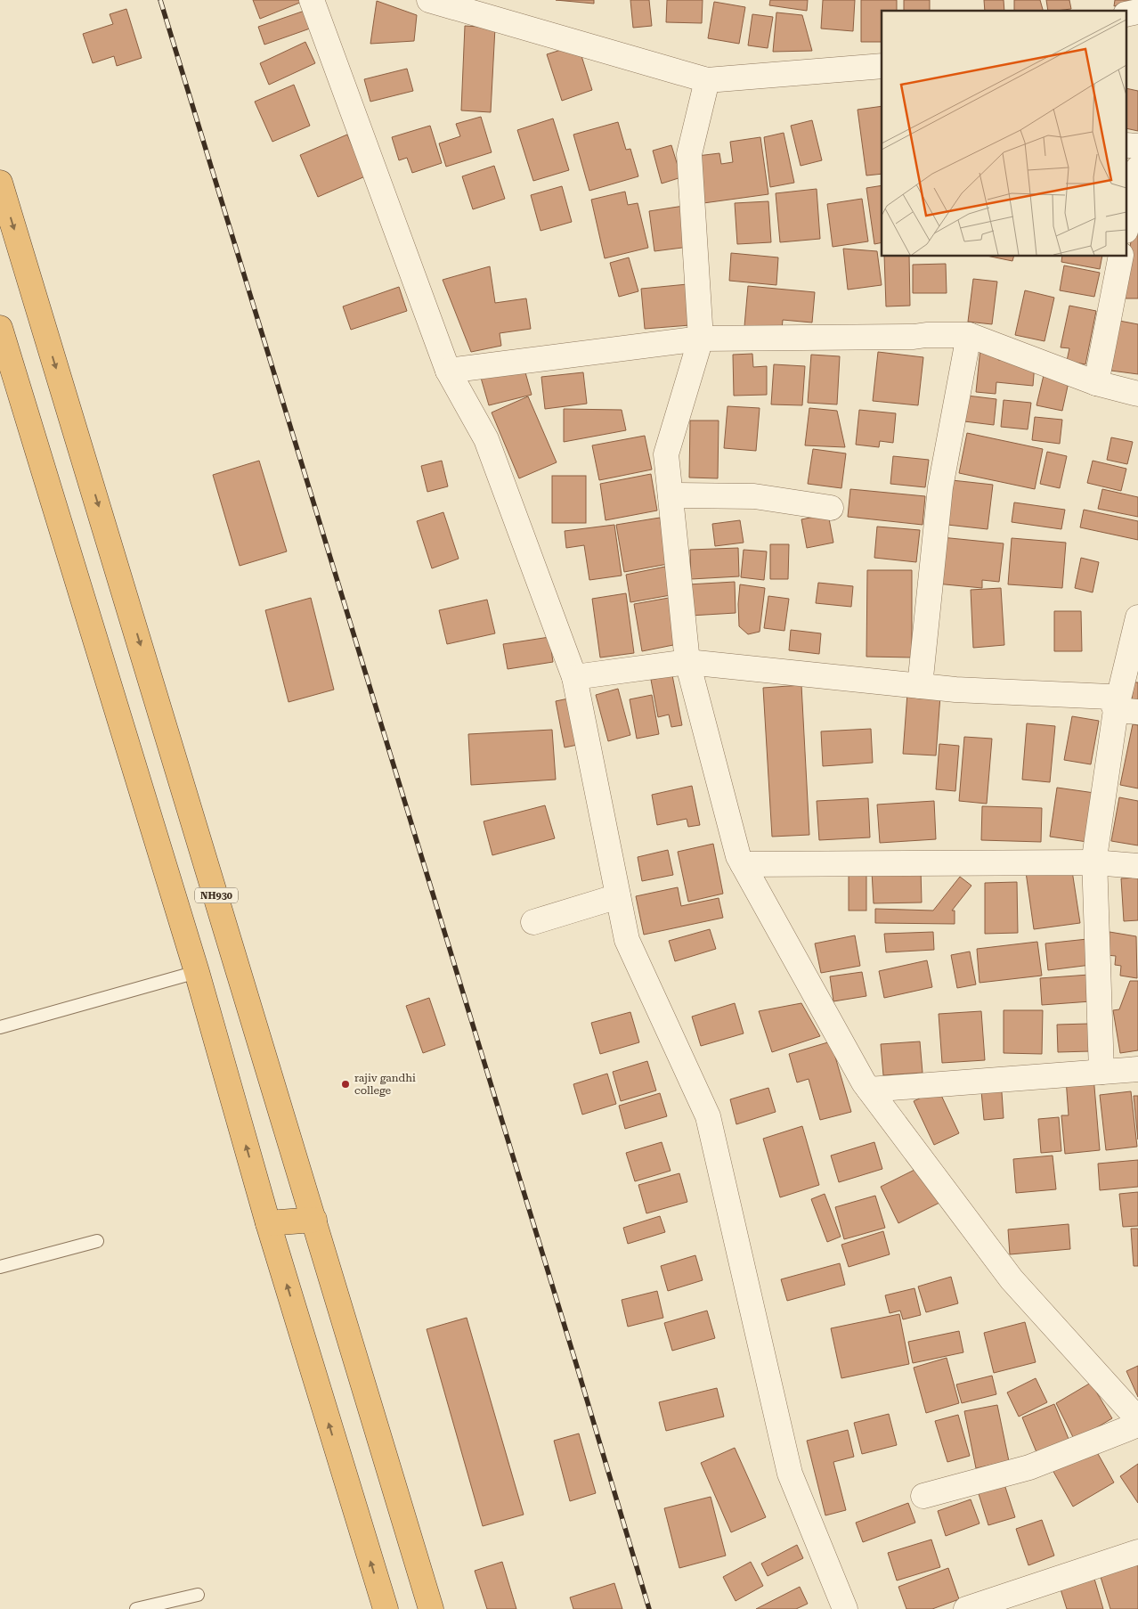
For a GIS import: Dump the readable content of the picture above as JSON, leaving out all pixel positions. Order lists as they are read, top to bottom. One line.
{"streets":{"highway":["NH930"]},"places":["rajiv gandhi college"]}
